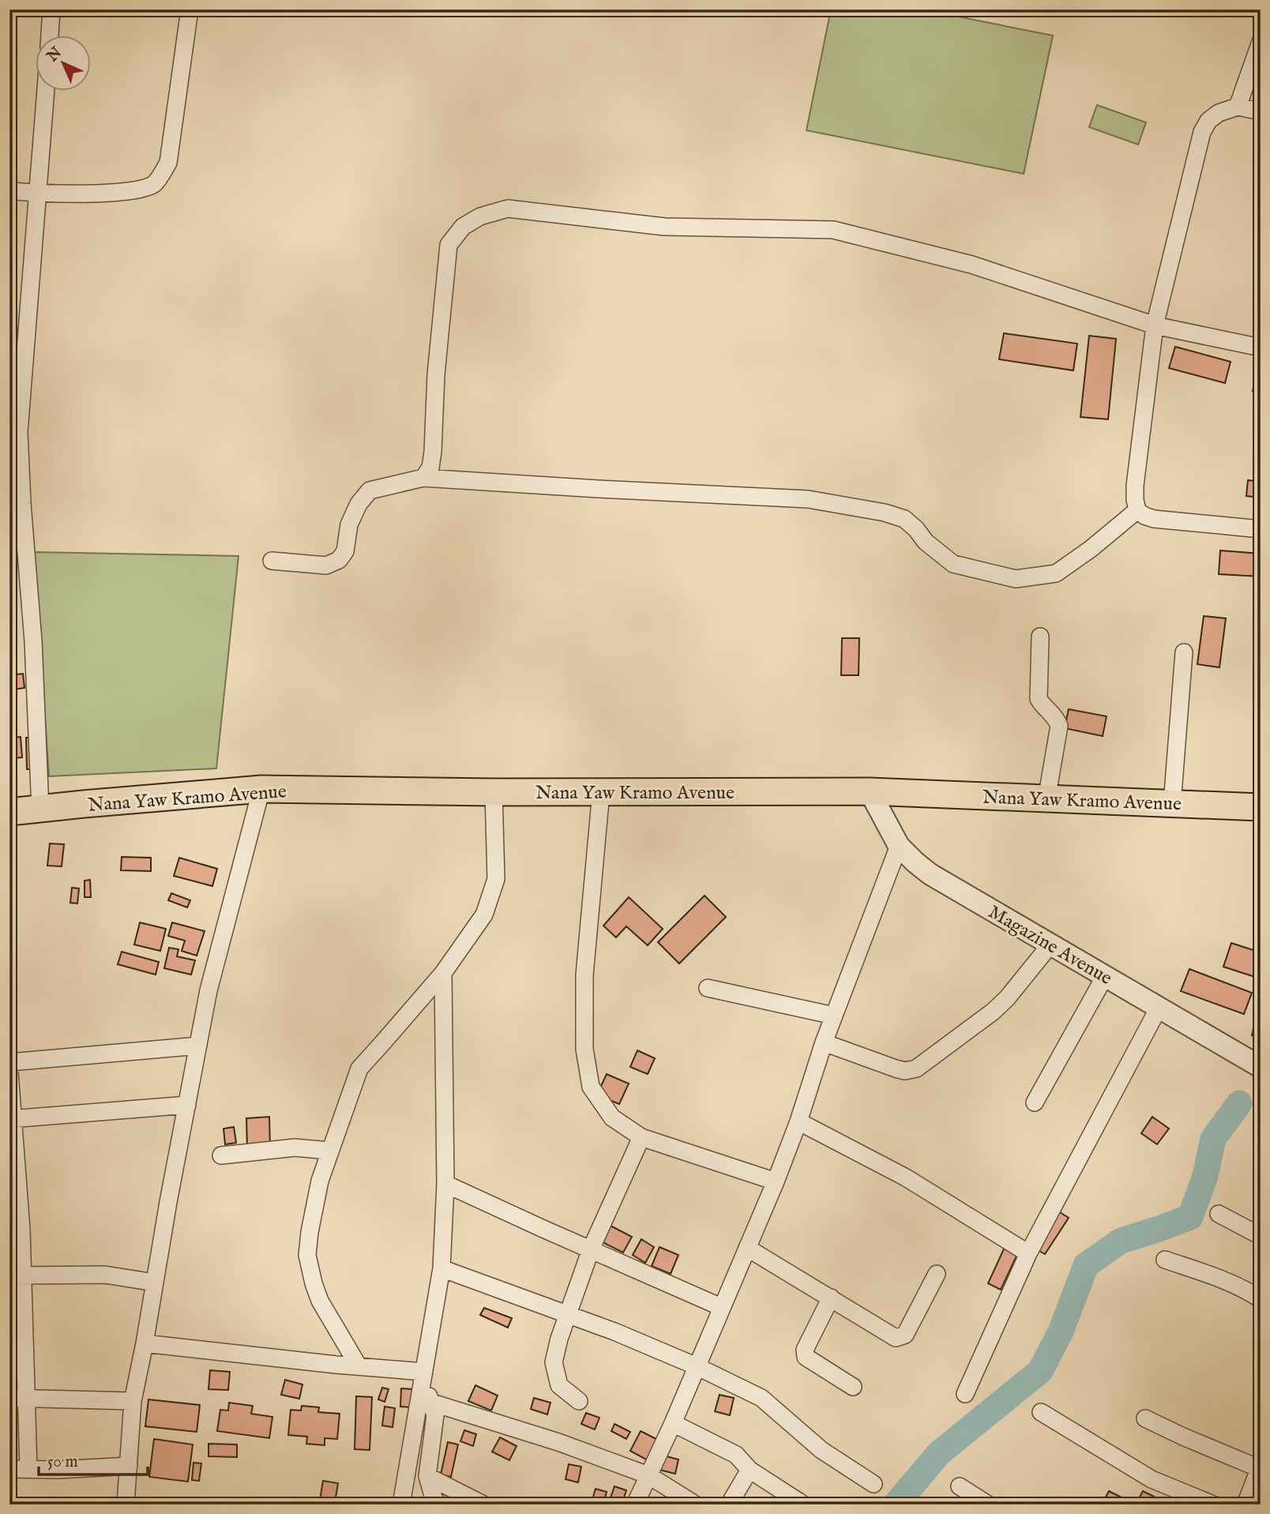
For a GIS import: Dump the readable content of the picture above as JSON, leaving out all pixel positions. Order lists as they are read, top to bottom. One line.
{"streets":{"main road":["Nana Yaw Kramo Avenue"],"street":["Magazine Avenue"]},"crossings":[["Nana Yaw Kramo Avenue","Magazine Avenue"]],"scale_bar":"50 m","north":"top left"}
